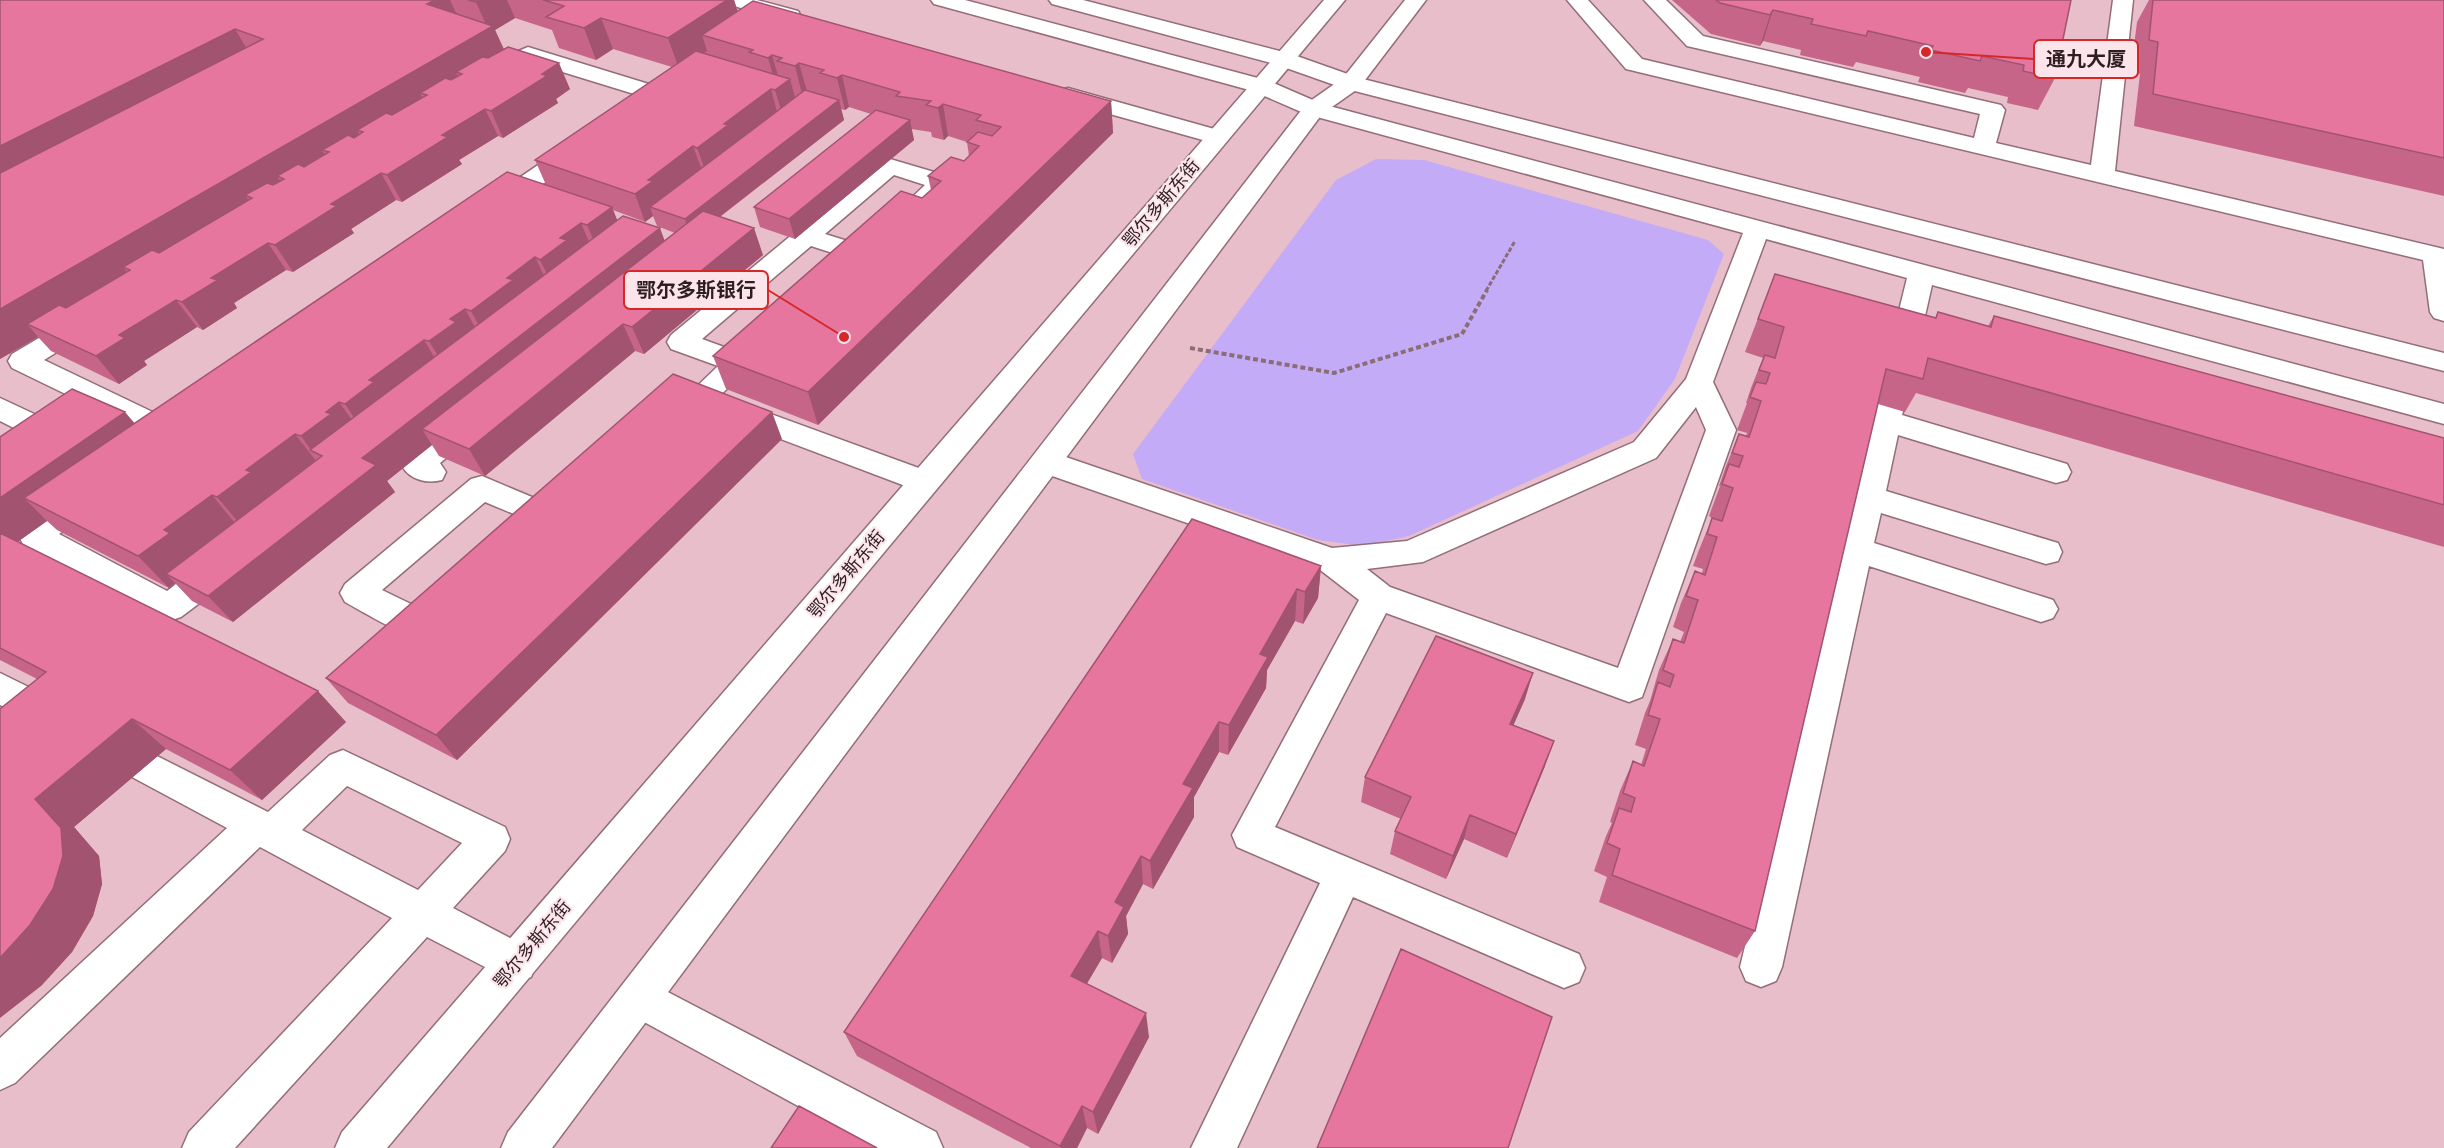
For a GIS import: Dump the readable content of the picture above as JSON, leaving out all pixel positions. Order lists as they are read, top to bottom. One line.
{"streets":{"street":["鄂尔多斯东街"]},"places":["通九大厦","鄂尔多斯银行"]}
